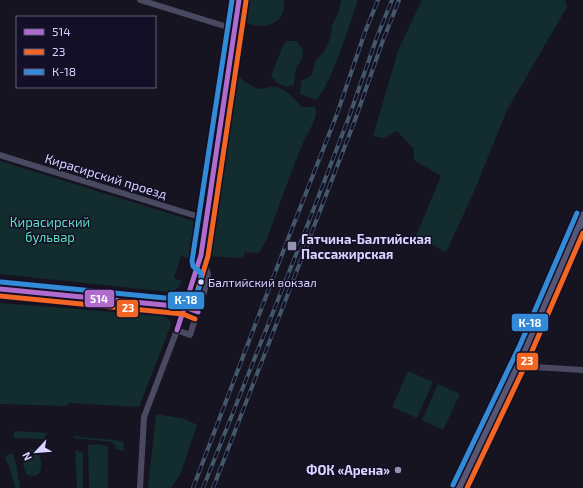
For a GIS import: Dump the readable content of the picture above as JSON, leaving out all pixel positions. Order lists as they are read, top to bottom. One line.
{"streets":{"street":["Кирасирский проезд"]},"parks":["Кирасирский бульвар"],"places":{"transit":["Гатчина-Балтийская Пассажирская"],"other":["Балтийский вокзал","ФОК «Арена»"]},"lines":["transit line 514","transit line К-18","transit line 23"],"legend":["514","23","К-18"],"north":"bottom left"}
